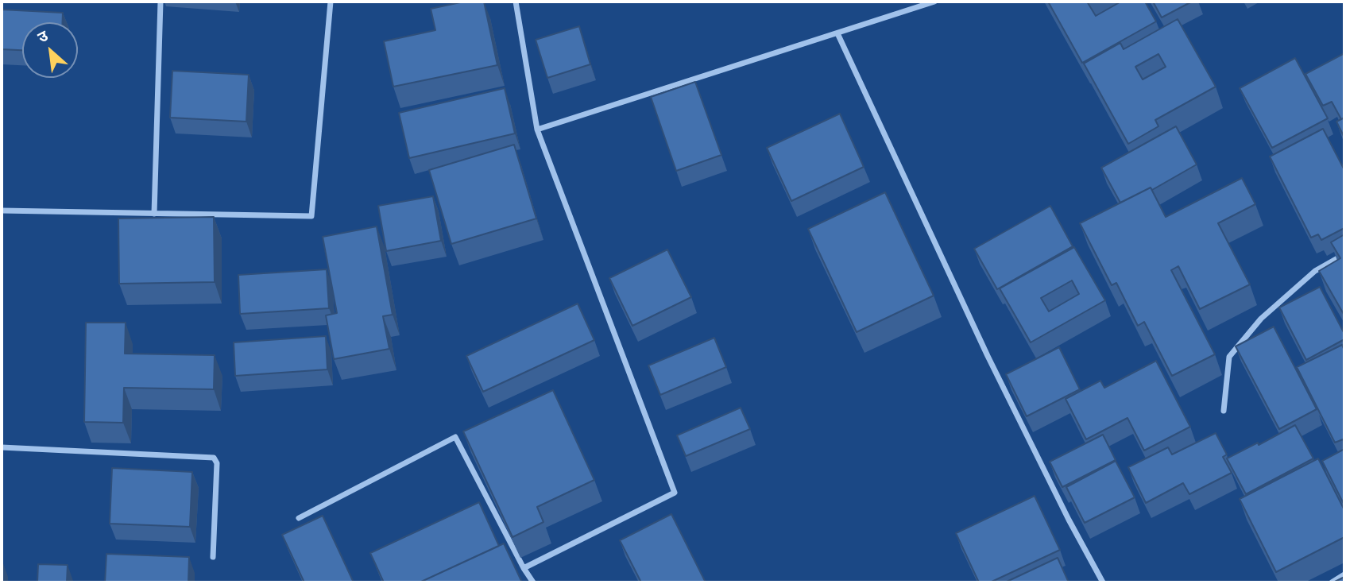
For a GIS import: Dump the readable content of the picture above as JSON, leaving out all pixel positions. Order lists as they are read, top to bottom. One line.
{"north":"top left"}
